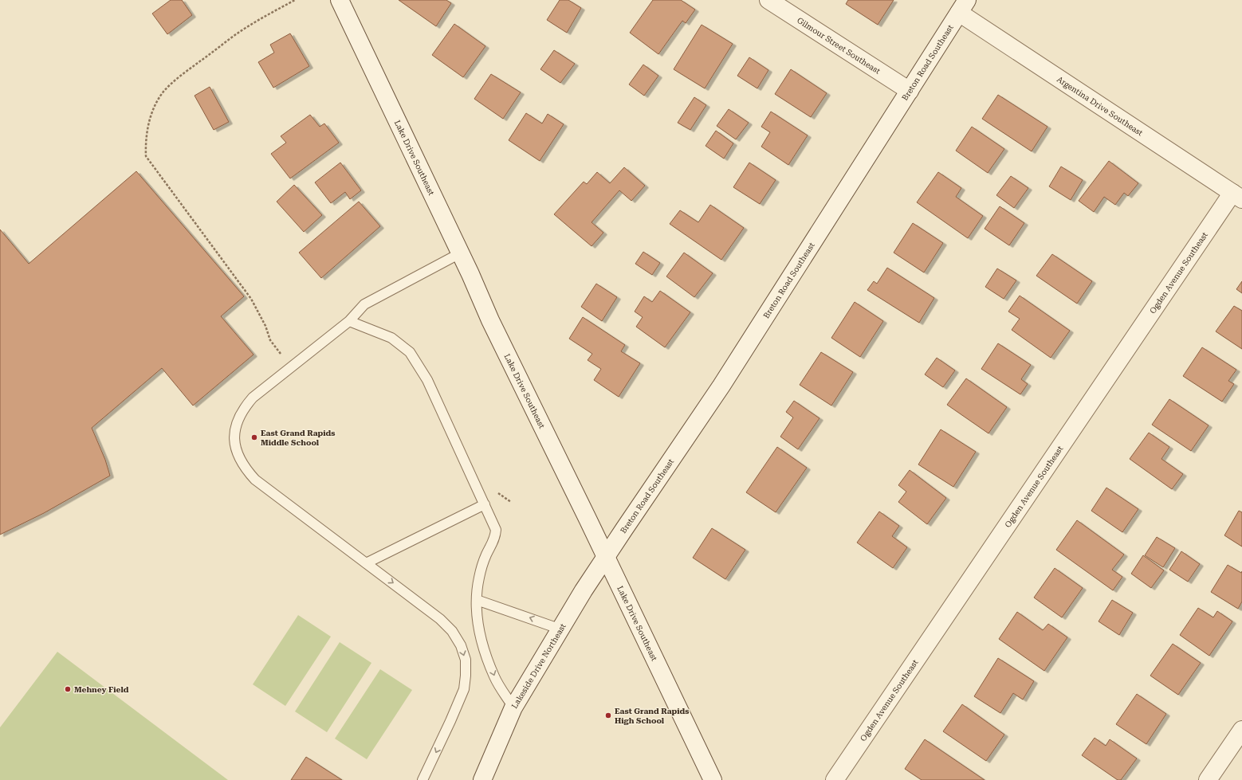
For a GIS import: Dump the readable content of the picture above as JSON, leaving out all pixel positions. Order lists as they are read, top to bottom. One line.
{"streets":{"main road":["Gilmour Street Southeast","Breton Road Southeast","Argentina Drive Southeast","Lake Drive Southeast","Ogden Avenue Southeast","Lakeside Drive Northeast"]},"crossings":[["Gilmour Street Southeast","Breton Road Southeast"],["Breton Road Southeast","Argentina Drive Southeast"],["Breton Road Southeast","Lake Drive Southeast"],["Breton Road Southeast","Lakeside Drive Northeast"],["Argentina Drive Southeast","Ogden Avenue Southeast"],["Lake Drive Southeast","Lakeside Drive Northeast"]],"places":["East Grand Rapids Middle School","Mehney Field","East Grand Rapids High School"]}
